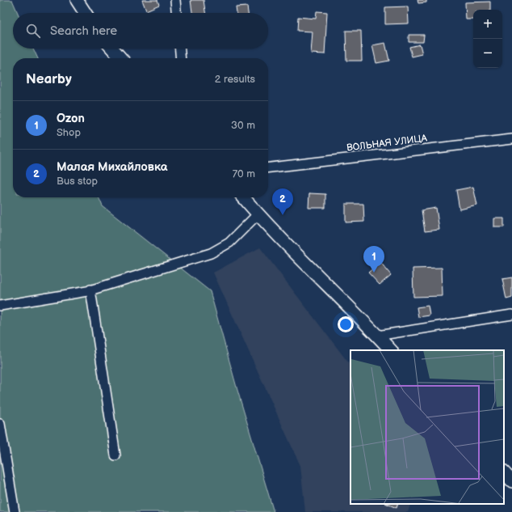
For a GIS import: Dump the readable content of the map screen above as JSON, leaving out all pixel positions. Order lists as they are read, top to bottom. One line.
{"streets":{"street":["ВОЛЬНАЯ УЛИЦА"]},"page":{"map_buttons":["+","−"],"search":"Search here","heading":["Nearby","2 results"],"list":[{"mark":"1","name":"Ozon","note":"Shop","value":"30 m"},{"mark":"2","name":"Малая Михайловка","note":"Bus stop","value":"70 m"}],"pins":["2","1"]}}
